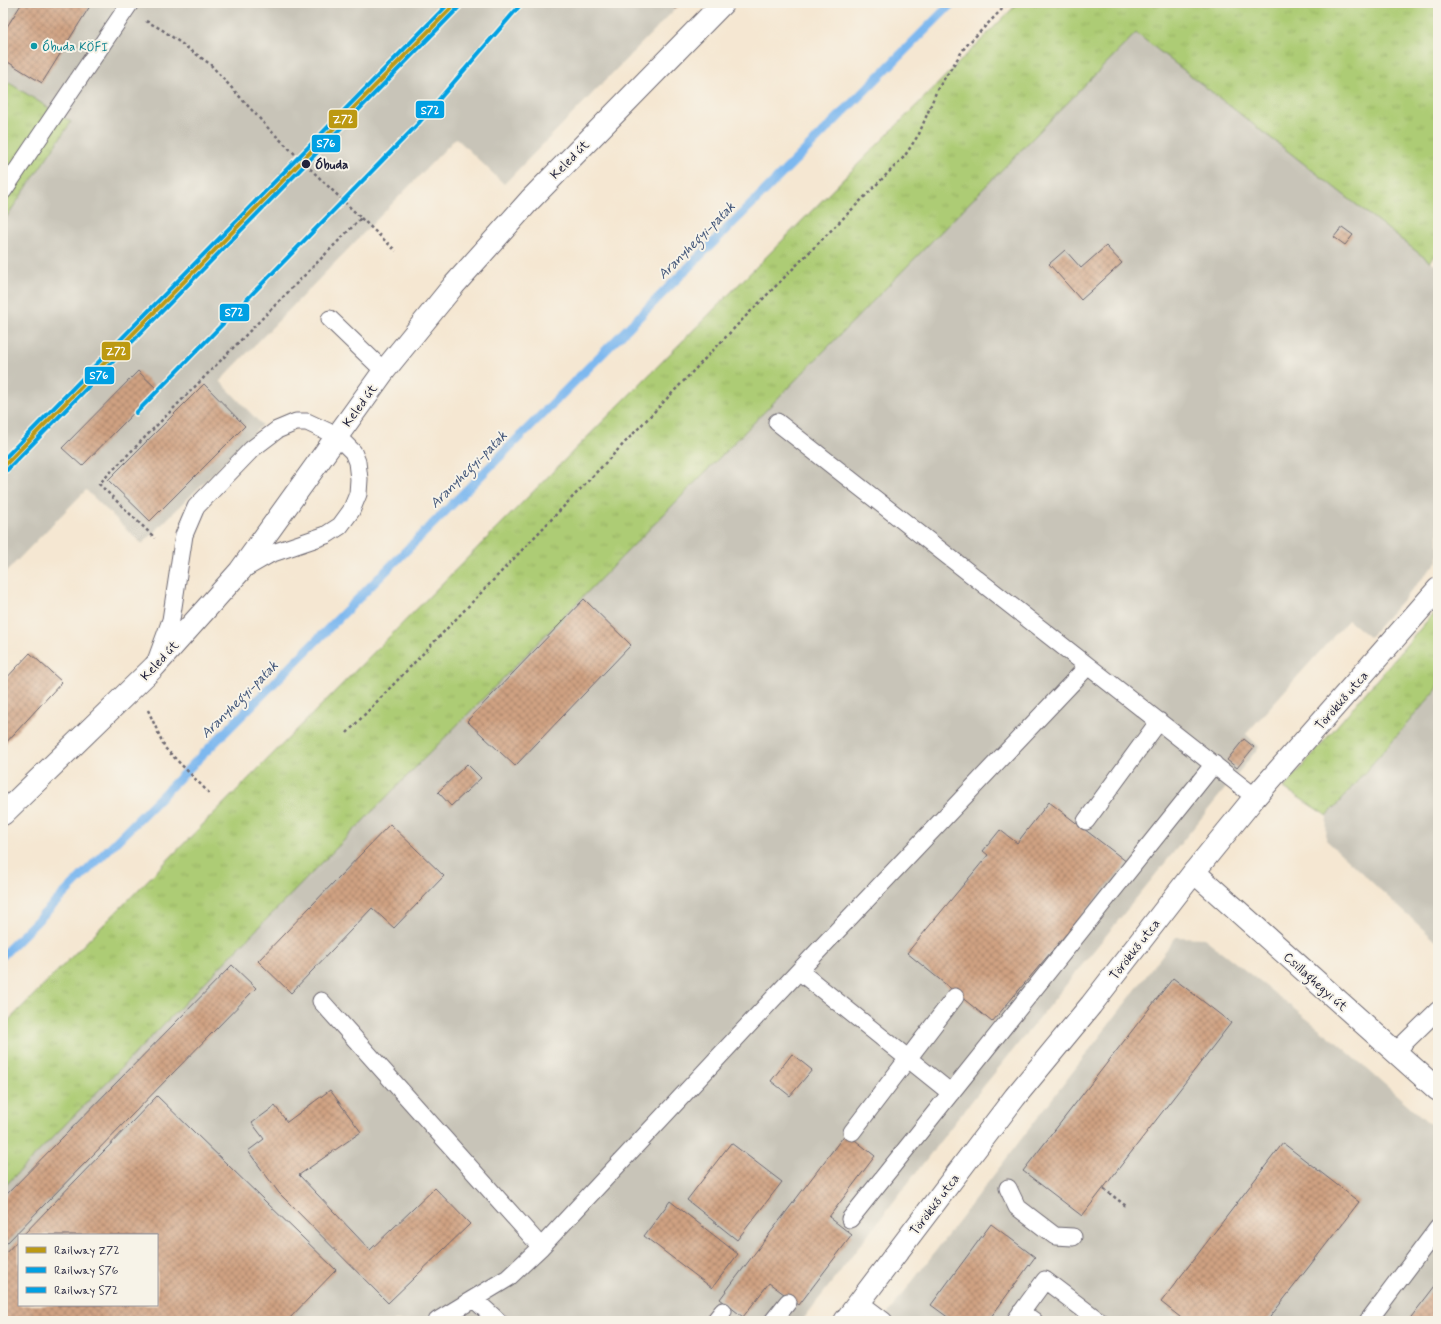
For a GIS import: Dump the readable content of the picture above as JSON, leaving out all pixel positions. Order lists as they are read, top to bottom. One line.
{"streets":{"street":["Keled út","Törökkő utca","Csillaghegyi út"]},"crossings":[["Törökkő utca","Csillaghegyi út"]],"water":["Aranyhegyi-patak"],"places":["Óbuda KÖFI","Óbuda"],"lines":["rail line Z72","rail line S72","rail line S76"],"legend":["Railway Z72","Railway S76","Railway S72"]}
